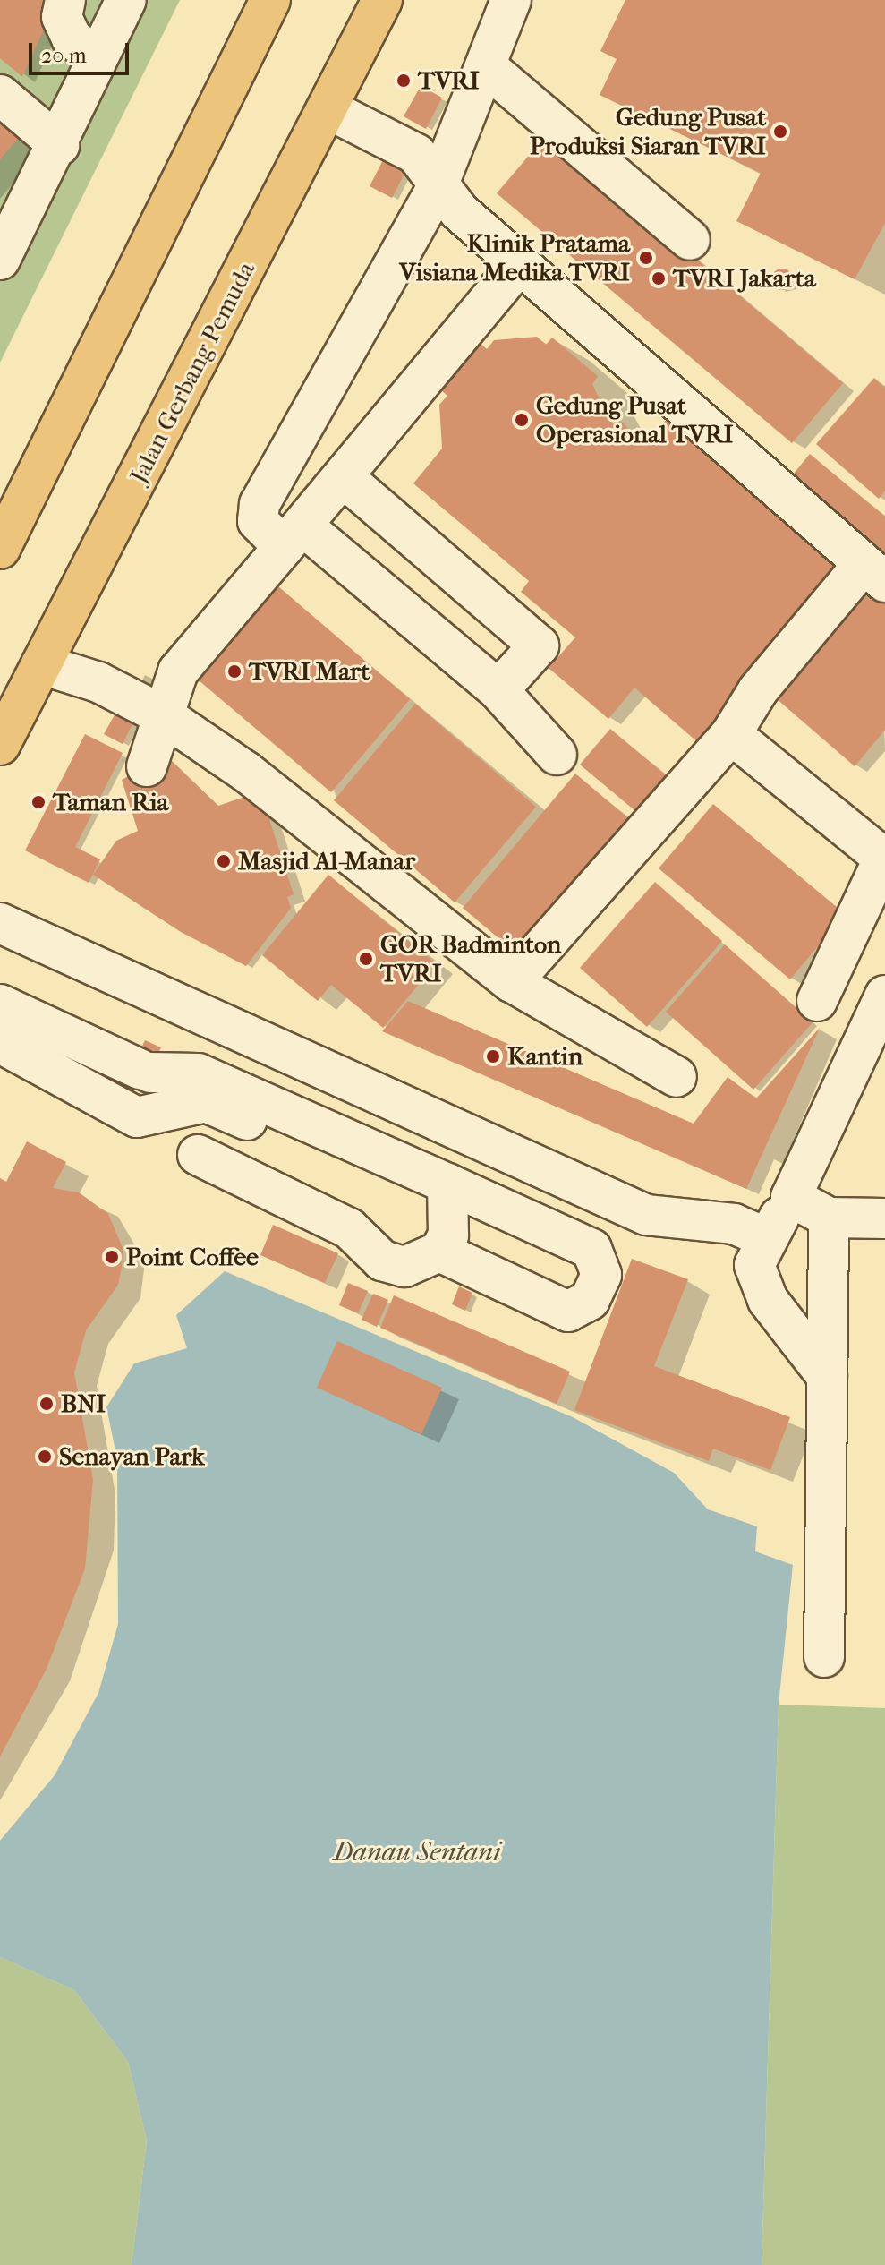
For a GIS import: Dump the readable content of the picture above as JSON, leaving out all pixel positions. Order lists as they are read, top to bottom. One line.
{"streets":{"main road":["Jalan Gerbang Pemuda"]},"water":["Danau Sentani"],"places":["TVRI","Gedung Pusat Produksi Siaran TVRI","Klinik Pratama Visiana Medika TVRI","TVRI Jakarta","Gedung Pusat Operasional TVRI","TVRI Mart","Taman Ria","Masjid Al-Manar","GOR Badminton TVRI","Kantin","Point Coffee","BNI","Senayan Park"],"scale_bar":"20 m"}
